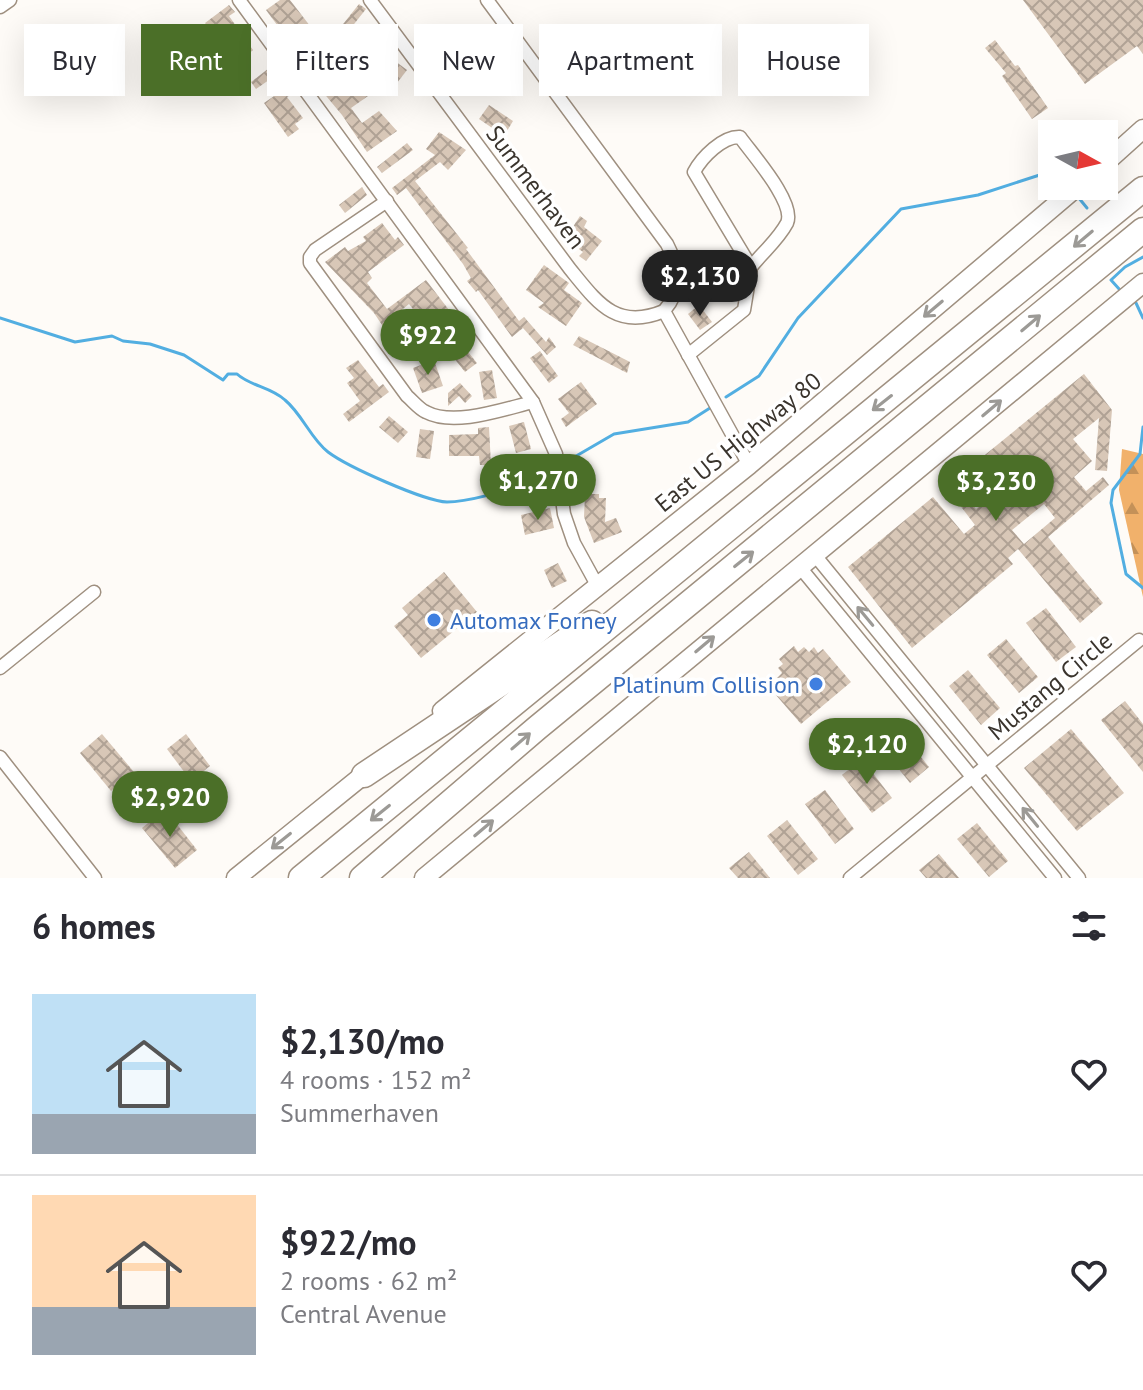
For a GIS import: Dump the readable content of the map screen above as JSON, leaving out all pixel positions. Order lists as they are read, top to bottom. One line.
{"streets":{"main road":["East US Highway 80"],"street":["Summerhaven","Mustang Circle"]},"places":["Automax Forney","Platinum Collision"],"north":"right","page":{"chip":["Buy","Rent","Filters","New","Apartment","House"],"price":["$2,130","$922","$1,270","$3,230","$2,120","$2,920"],"heading":"6 homes","list":[{"name":"$2,130/mo","note":"4 rooms · 152 m² · Summerhaven"},{"name":"$922/mo","note":"2 rooms · 62 m² · Central Avenue"}]}}
